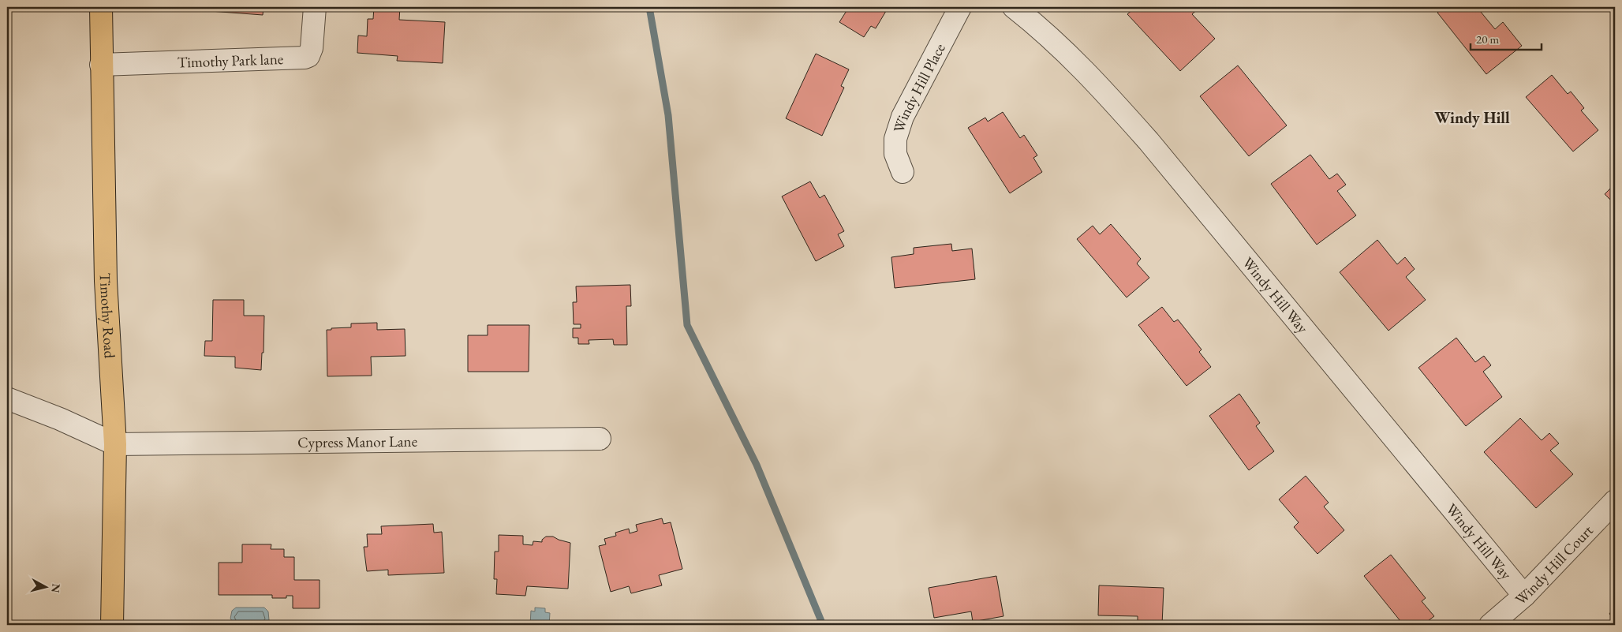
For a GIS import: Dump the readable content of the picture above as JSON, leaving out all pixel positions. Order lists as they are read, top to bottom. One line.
{"streets":{"main road":["Timothy Road"],"street":["Timothy Park lane","Windy Hill Place","Windy Hill Way","Cypress Manor Lane","Windy Hill Court"]},"crossings":[["Timothy Park lane","Timothy Road"],["Windy Hill Way","Windy Hill Court"],["Timothy Road","Cypress Manor Lane"]],"districts":["Windy Hill"],"scale_bar":"20 m","north":"right"}
